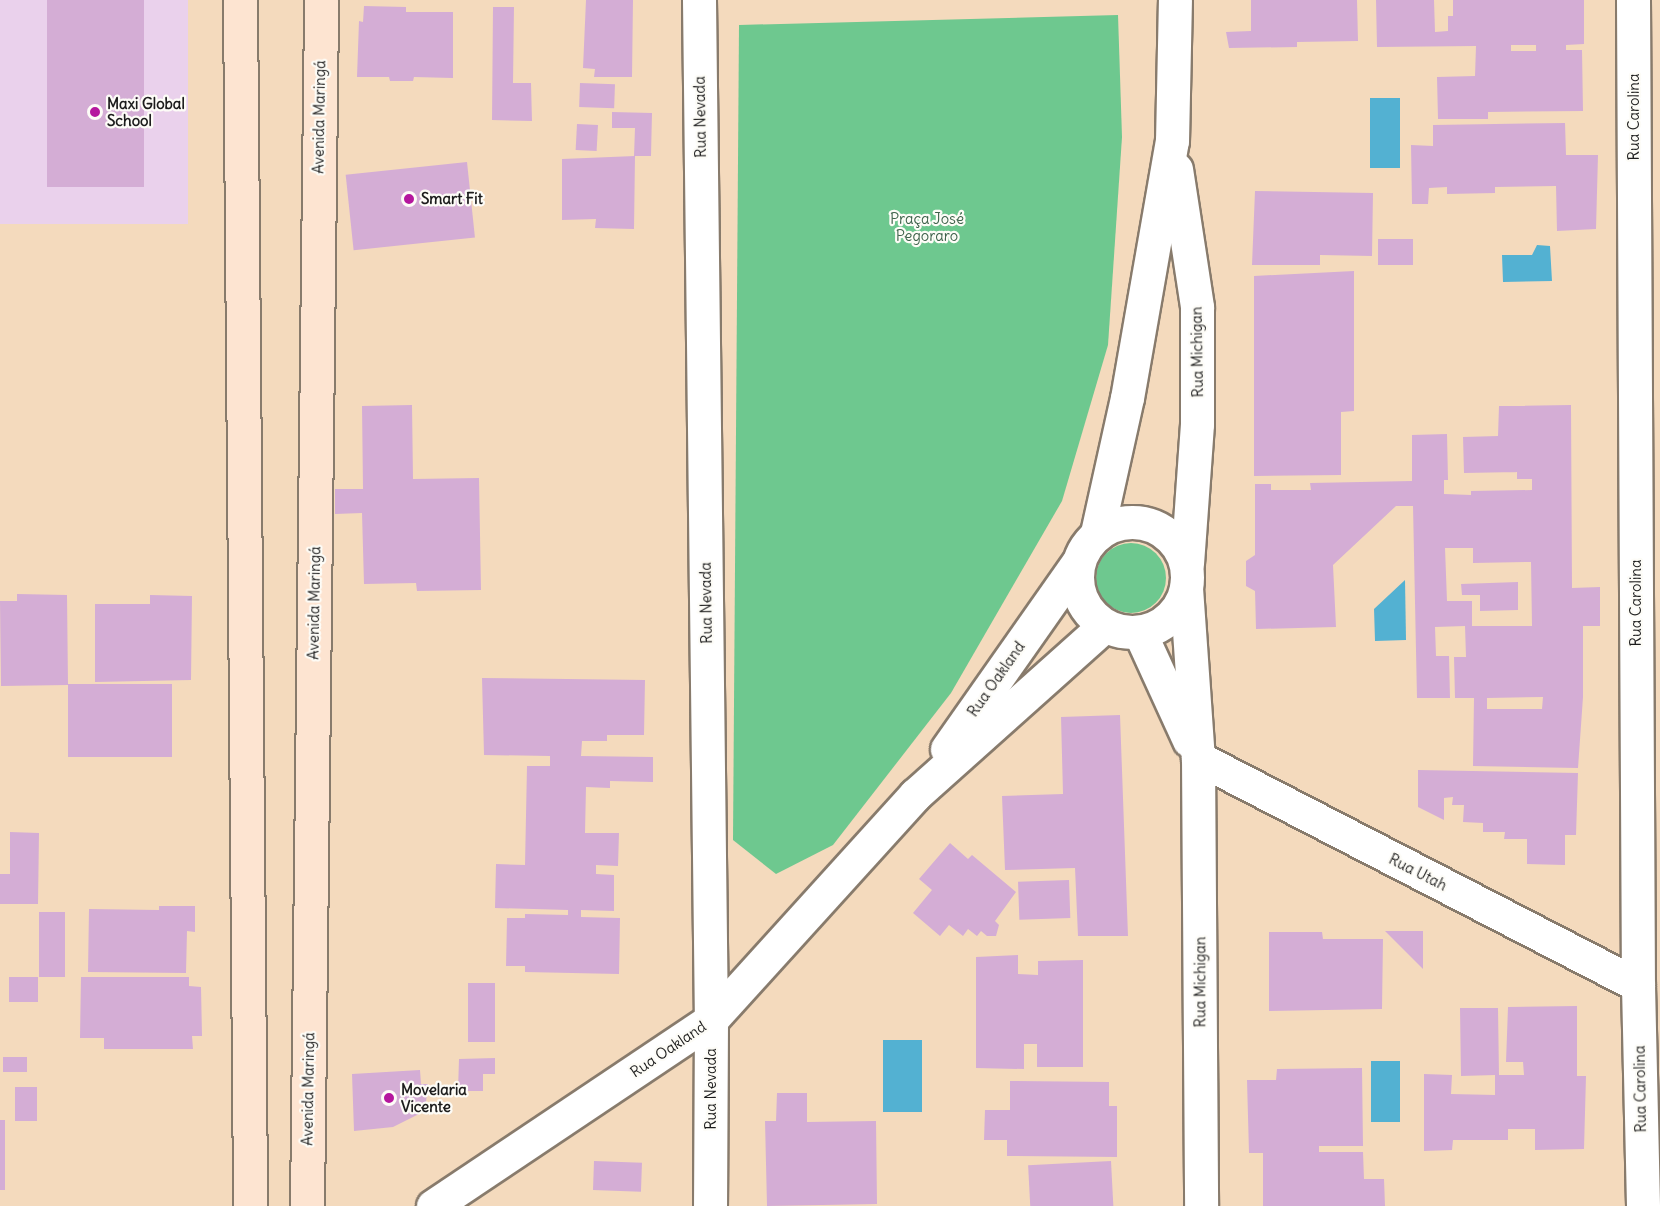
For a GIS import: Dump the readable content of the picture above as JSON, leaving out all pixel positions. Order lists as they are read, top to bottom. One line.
{"streets":{"main road":["Avenida Maringá"],"street":["Rua Nevada","Rua Carolina","Rua Michigan","Rua Oakland","Rua Utah"]},"crossings":[["Rua Nevada","Rua Oakland"],["Rua Carolina","Rua Utah"],["Rua Michigan","Rua Oakland"],["Rua Michigan","Rua Utah"]],"parks":["Praça José Pegoraro"],"places":["Maxi Global School","Smart Fit","Movelaria Vicente"]}
